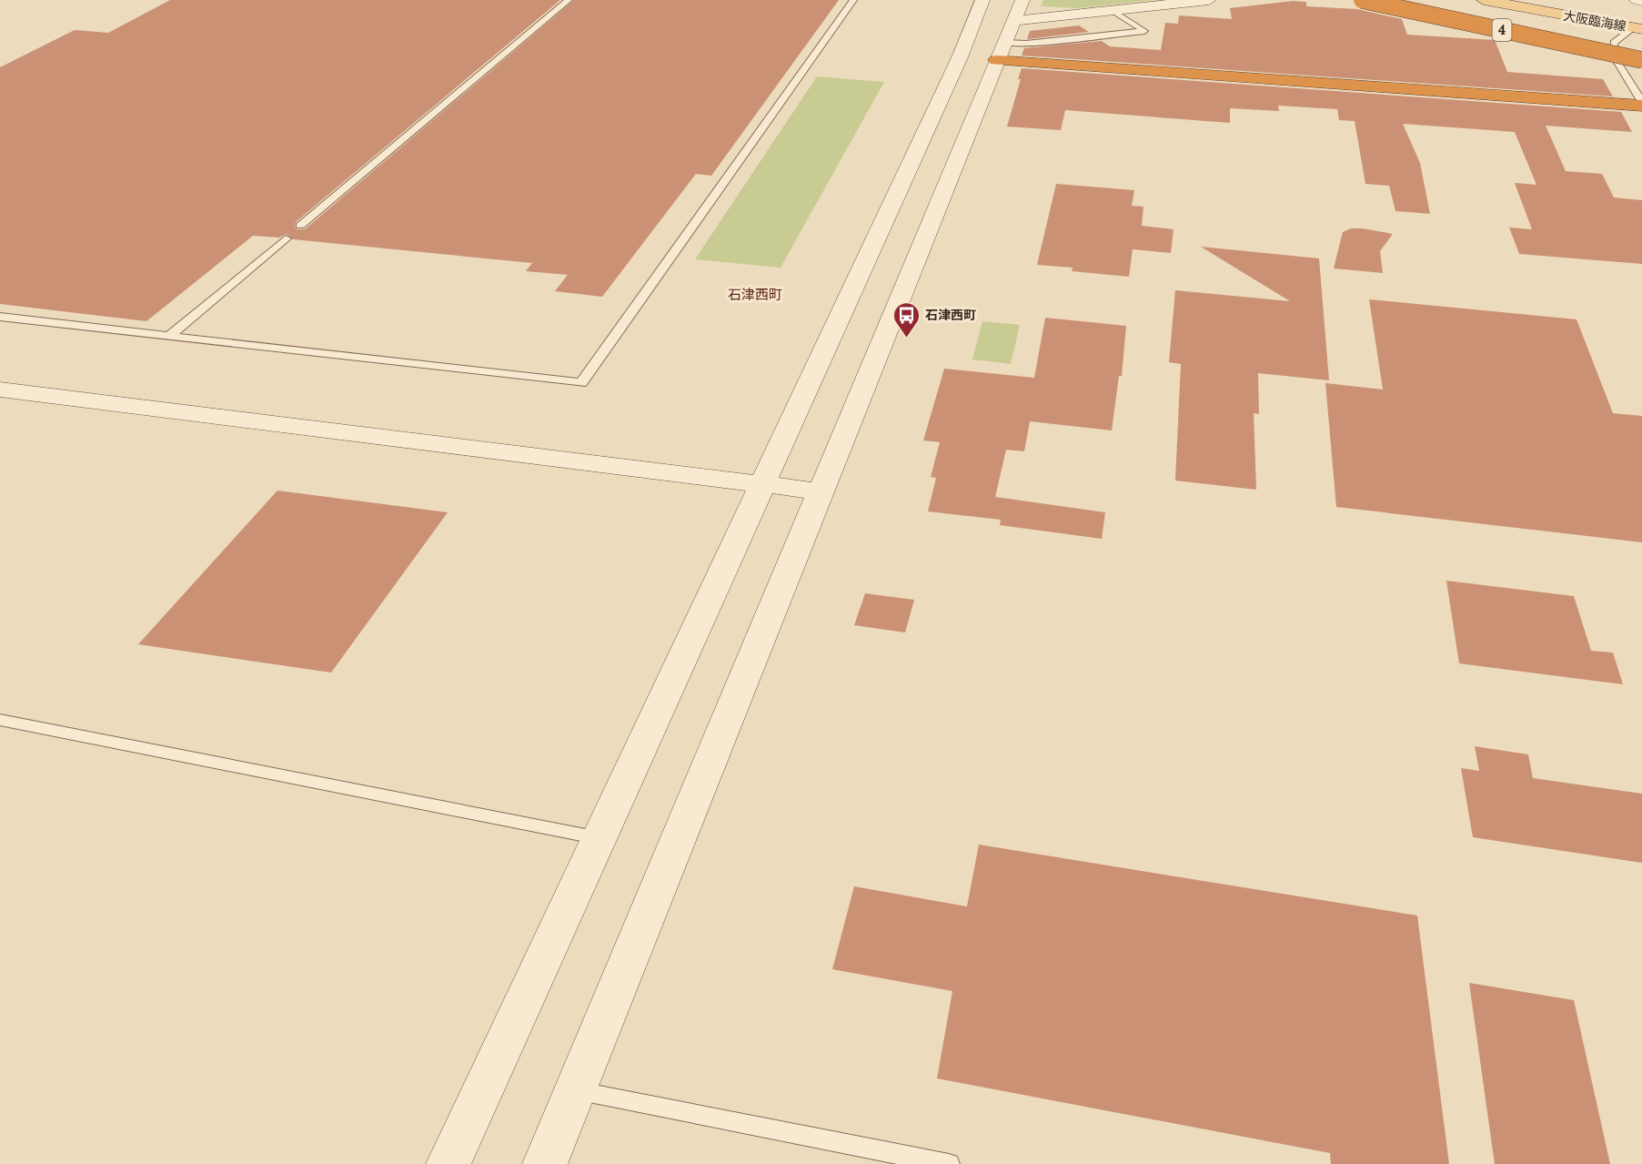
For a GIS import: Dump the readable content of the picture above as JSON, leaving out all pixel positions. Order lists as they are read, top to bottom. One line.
{"streets":{"highway":["4"],"main road":["大阪臨海線"]},"districts":["石津西町"],"places":{"bus stop":["石津西町"]}}
